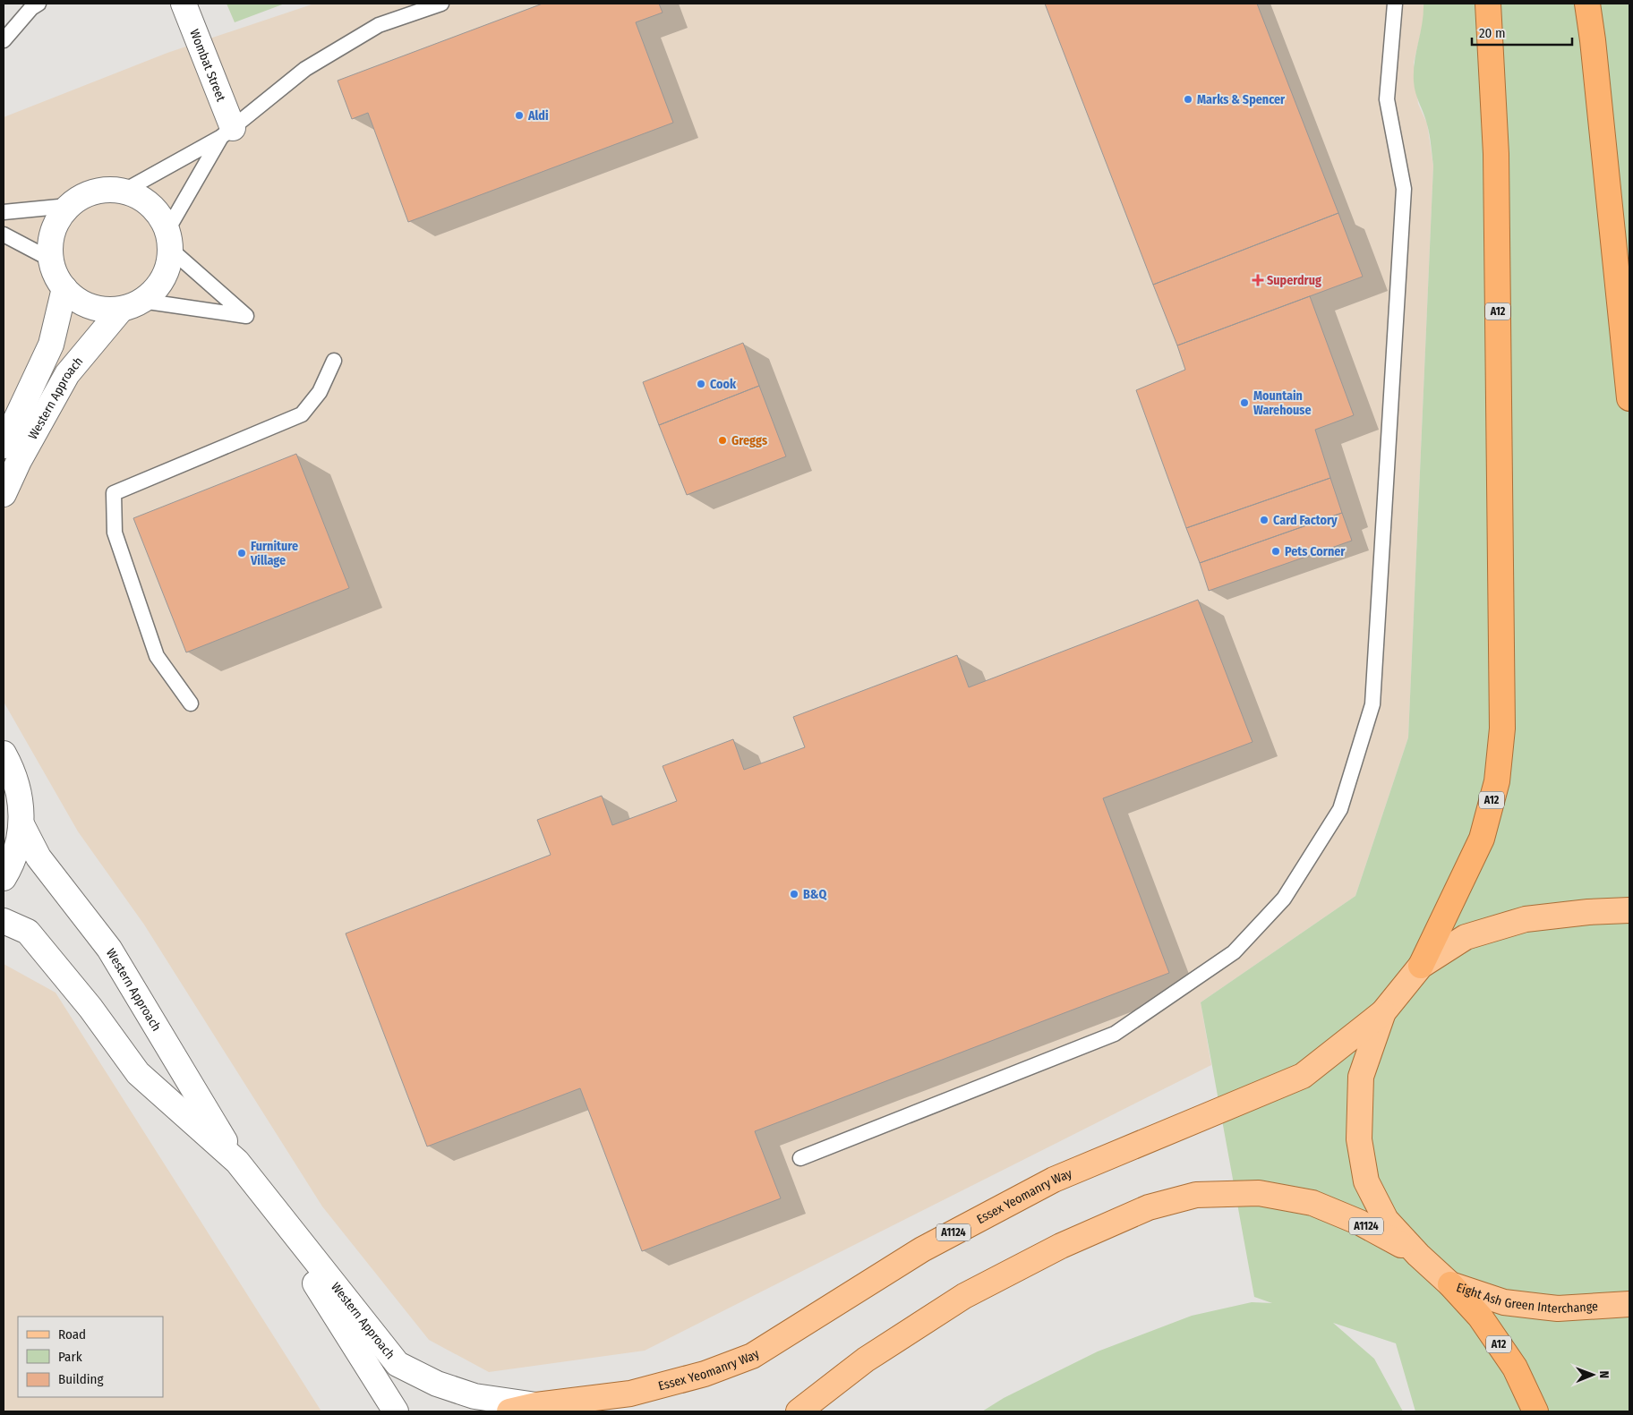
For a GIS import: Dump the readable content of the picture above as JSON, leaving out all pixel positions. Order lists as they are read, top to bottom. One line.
{"streets":{"highway":["A12"],"main road":["Essex Yeomanry Way","A1124","Eight Ash Green Interchange"],"street":["Wombat Street","Western Approach"]},"crossings":[["A12","Eight Ash Green Interchange"],["Western Approach","Essex Yeomanry Way"],["Essex Yeomanry Way","Eight Ash Green Interchange"],["A1124","Eight Ash Green Interchange"]],"places":{"other":["Marks & Spencer","Aldi","Cook","Mountain Warehouse","Greggs","Card Factory","Pets Corner","Furniture Village","B&Q"],"health":["Superdrug"]},"legend":["Road","Park","Building"],"scale_bar":"20 m","north":"right"}
